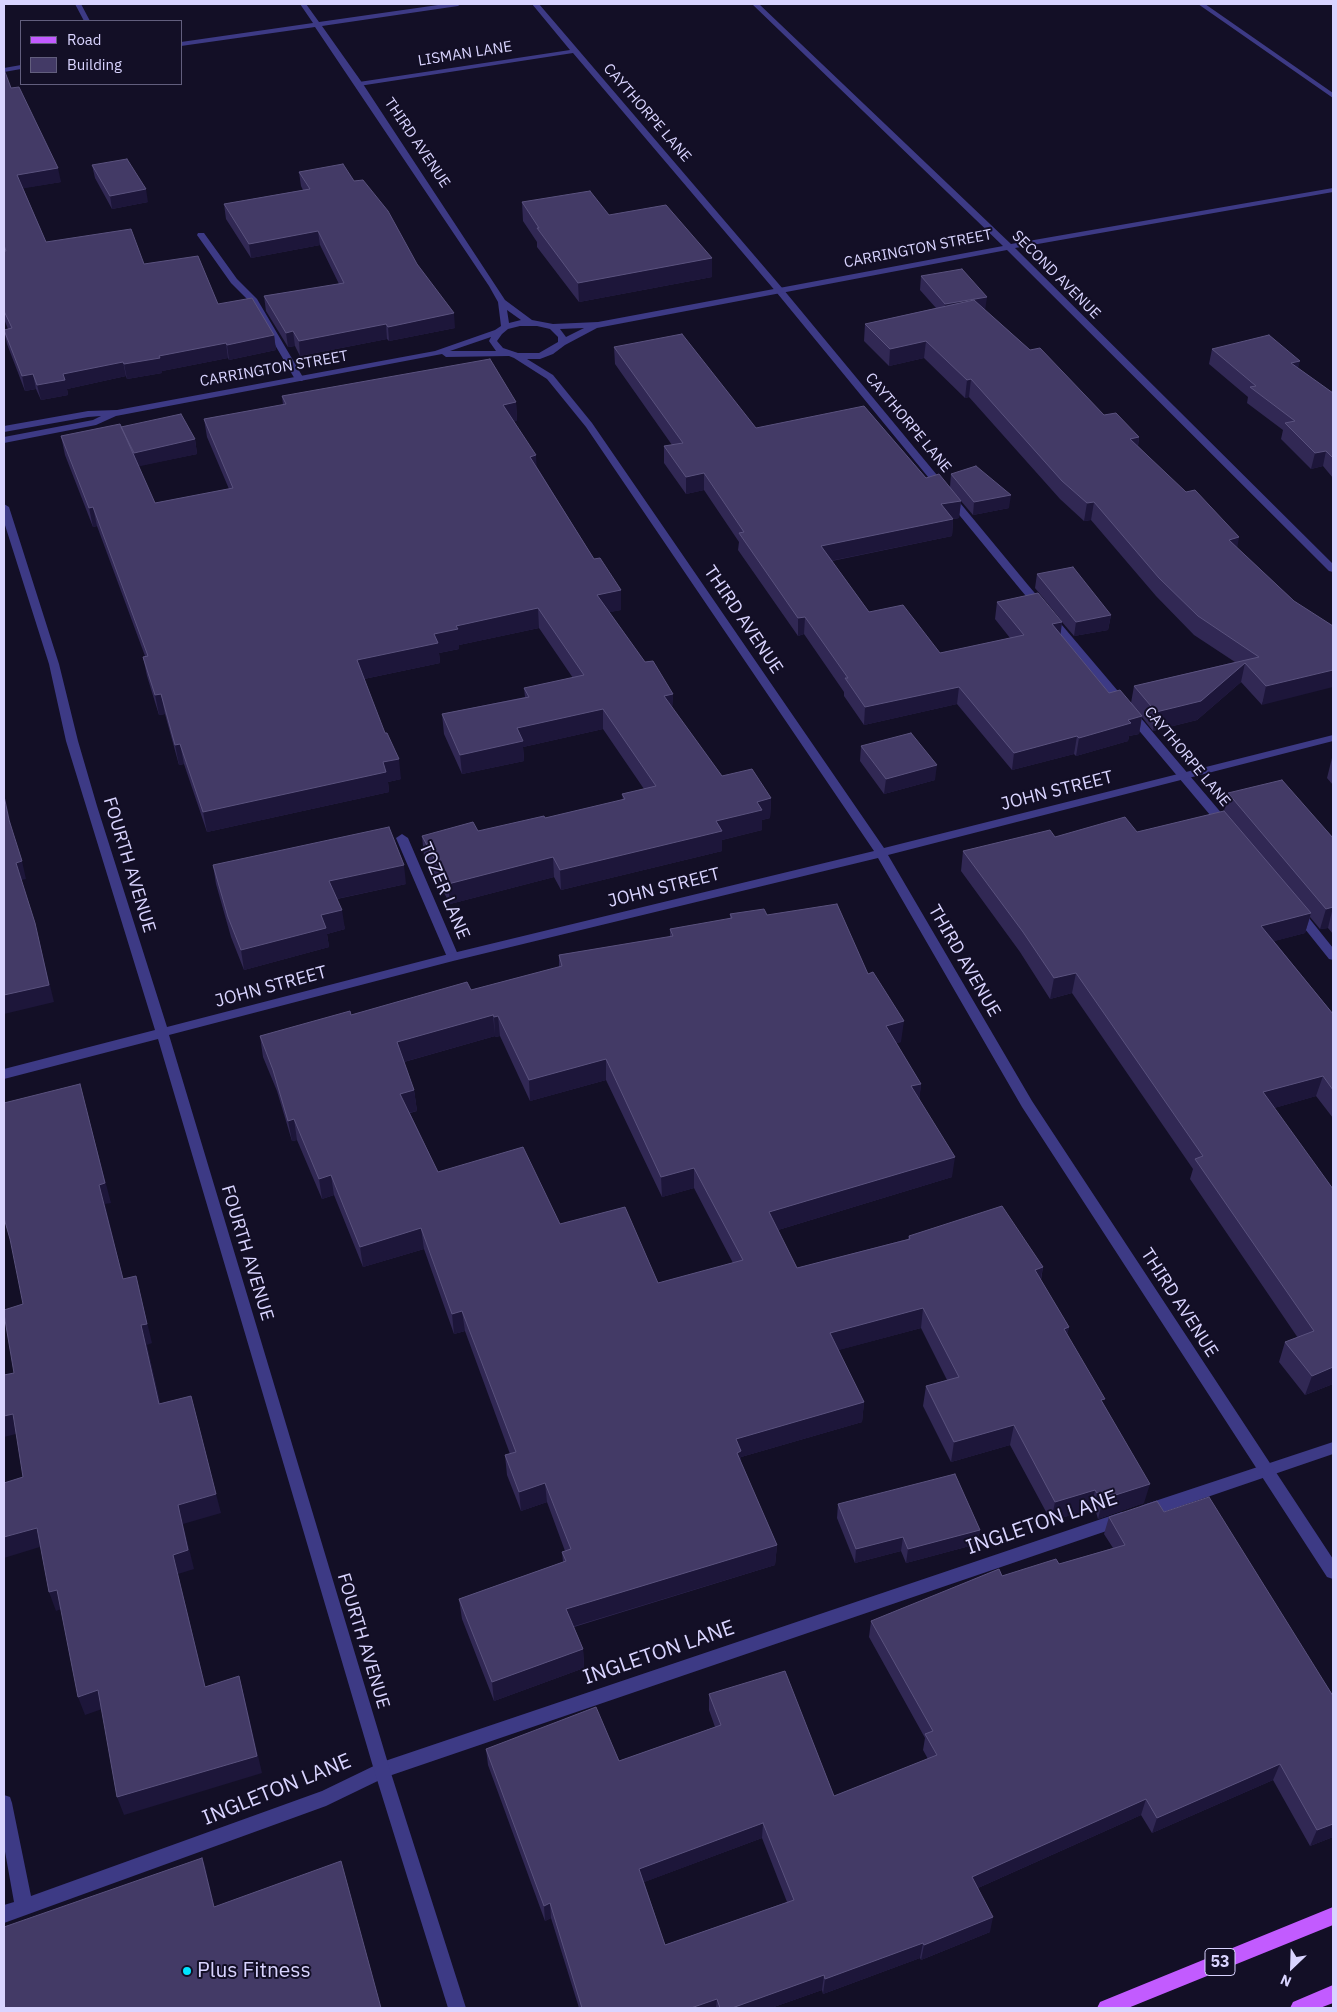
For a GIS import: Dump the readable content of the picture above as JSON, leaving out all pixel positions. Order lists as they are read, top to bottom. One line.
{"streets":{"main road":["53"],"street":["LISMAN LANE","CAYTHORPE LANE","THIRD AVENUE","CARRINGTON STREET","SECOND AVENUE","JOHN STREET","FOURTH AVENUE","TOZER LANE","INGLETON LANE"]},"crossings":[["LISMAN LANE","CAYTHORPE LANE"],["LISMAN LANE","THIRD AVENUE"],["CAYTHORPE LANE","CARRINGTON STREET"],["CAYTHORPE LANE","JOHN STREET"],["THIRD AVENUE","CARRINGTON STREET"],["THIRD AVENUE","JOHN STREET"],["THIRD AVENUE","INGLETON LANE"],["CARRINGTON STREET","SECOND AVENUE"],["JOHN STREET","FOURTH AVENUE"],["JOHN STREET","TOZER LANE"],["FOURTH AVENUE","INGLETON LANE"]],"places":["Plus Fitness"],"legend":["Road","Building"],"north":"bottom left"}
